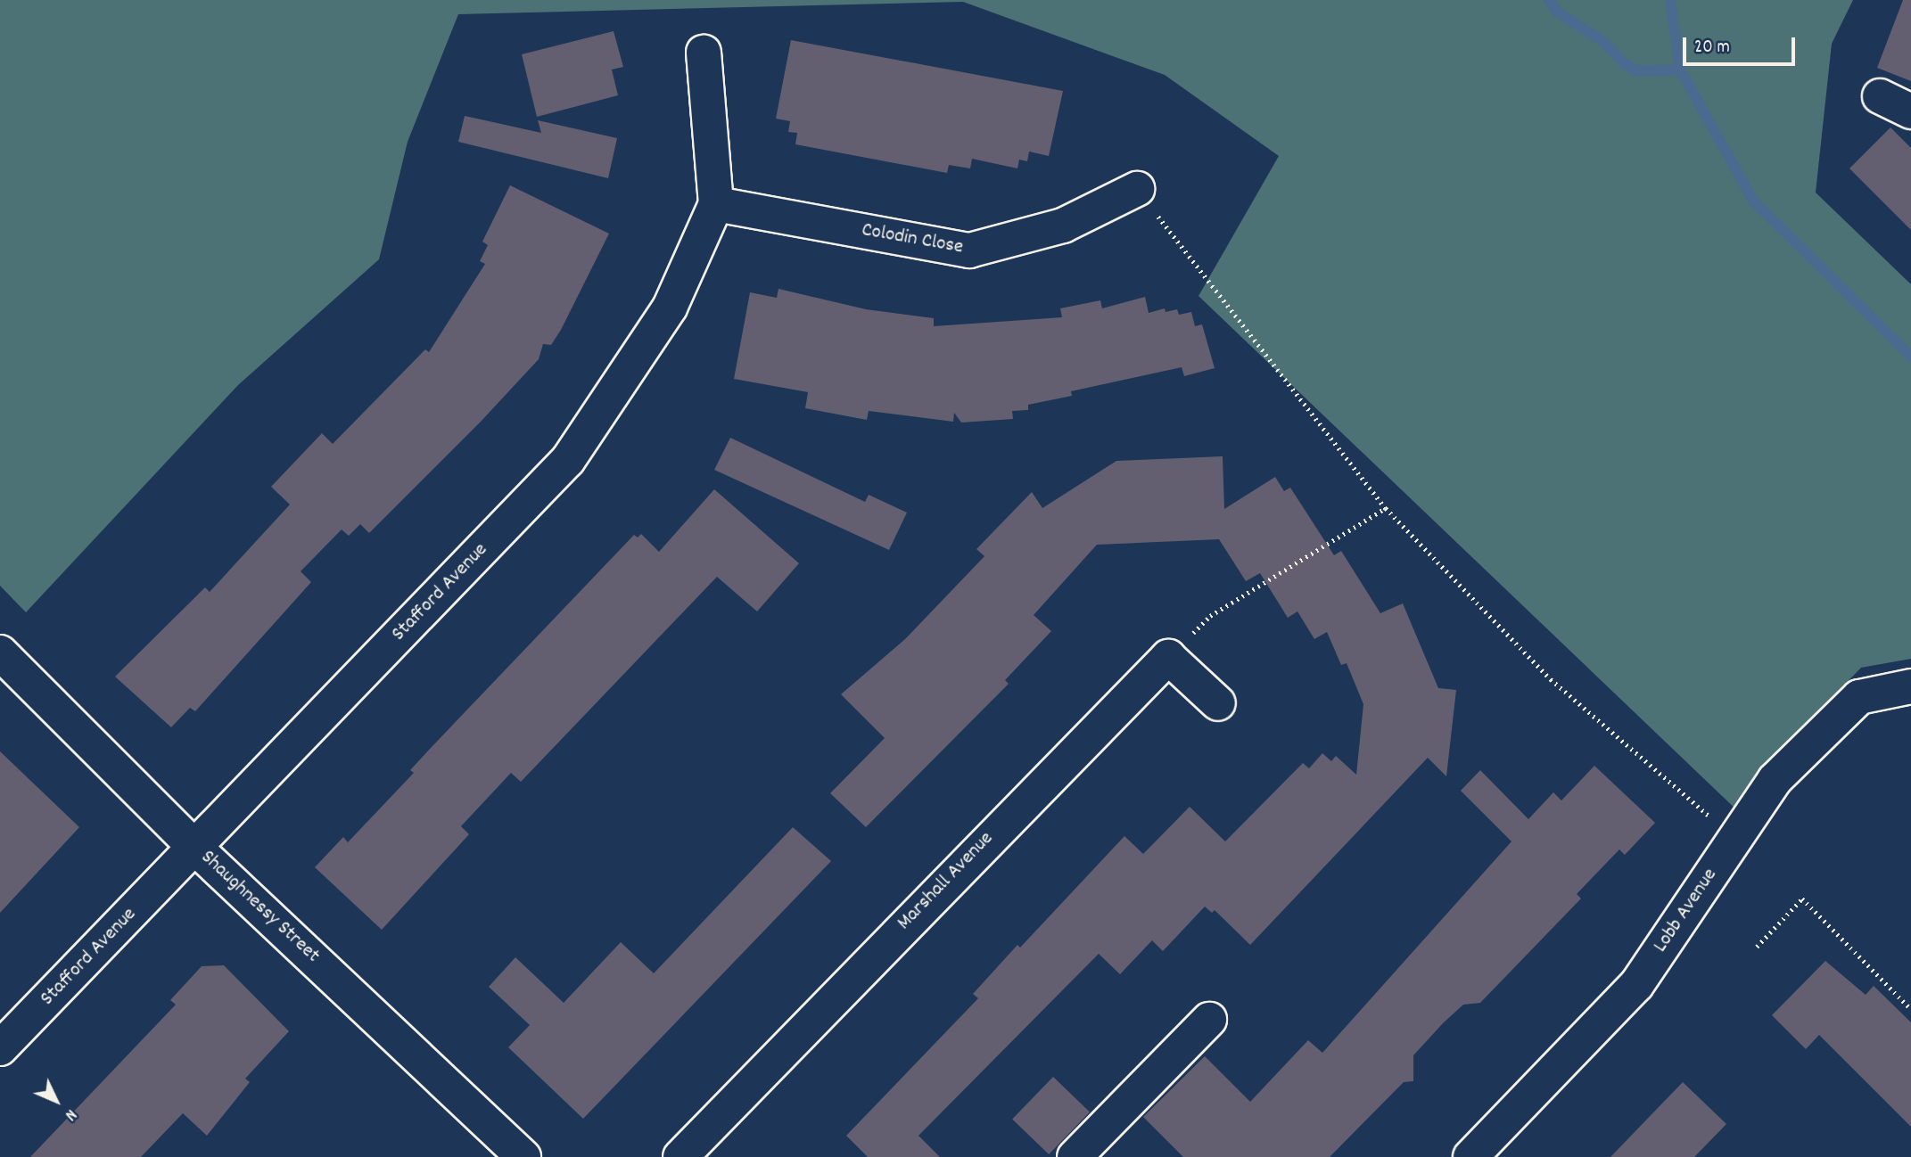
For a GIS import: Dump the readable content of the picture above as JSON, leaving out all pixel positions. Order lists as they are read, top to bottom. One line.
{"streets":{"street":["Colodin Close","Stafford Avenue","Marshall Avenue","Shaughnessy Street","Lobb Avenue"]},"crossings":[["Colodin Close","Stafford Avenue"],["Stafford Avenue","Shaughnessy Street"]],"scale_bar":"20 m","north":"bottom right"}
